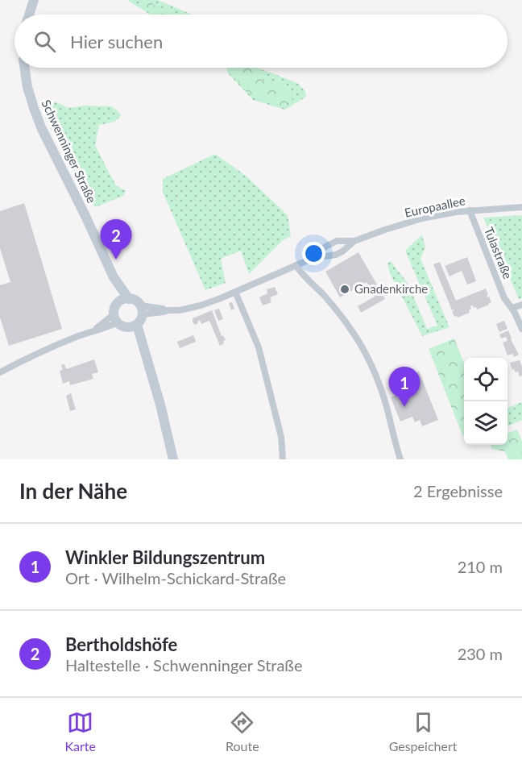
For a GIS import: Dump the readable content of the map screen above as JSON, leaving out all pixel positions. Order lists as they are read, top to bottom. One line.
{"streets":{"main road":["Schwenninger Straße"],"street":["Europaallee","Tulastraße"]},"crossings":[["Schwenninger Straße","Europaallee"],["Europaallee","Tulastraße"]],"places":["Gnadenkirche"],"page":{"search":"Hier suchen","pins":["2","1"],"heading":["In der Nähe","2 Ergebnisse"],"list":[{"mark":"1","name":"Winkler Bildungszentrum","note":"Ort · Wilhelm-Schickard-Straße","value":"210 m"},{"mark":"2","name":"Bertholdshöfe","note":"Haltestelle · Schwenninger Straße","value":"230 m"}],"nav":["Karte","Route","Gespeichert"]}}
